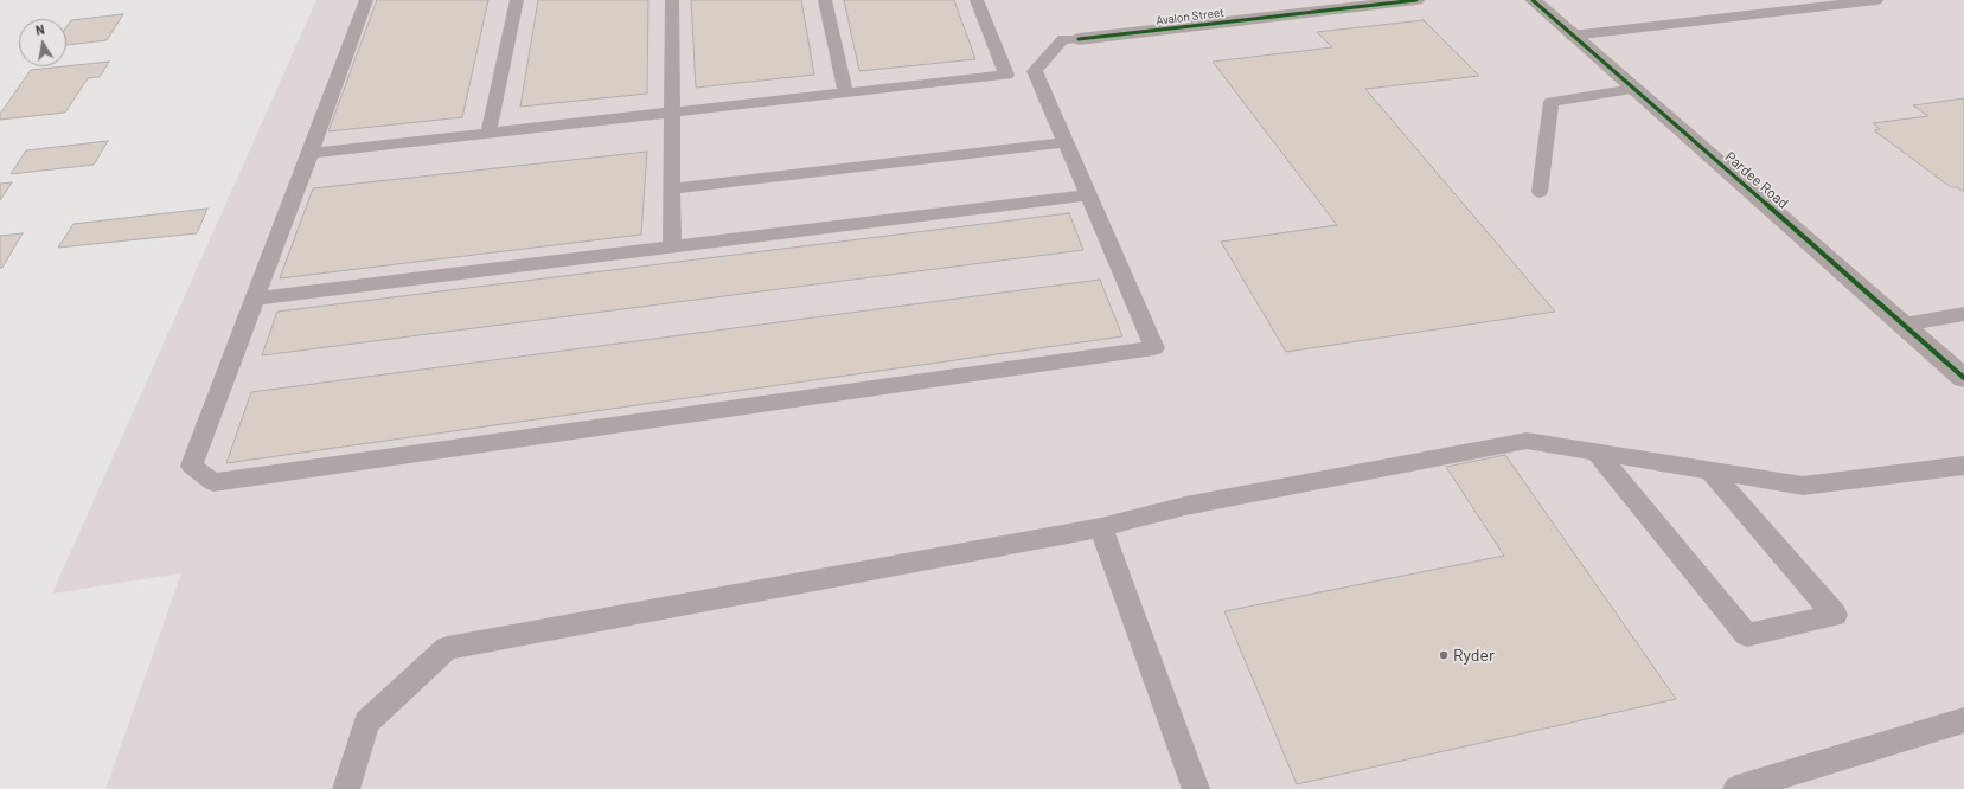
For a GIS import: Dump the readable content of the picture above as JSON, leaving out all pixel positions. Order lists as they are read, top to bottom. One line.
{"streets":{"street":["Avalon Street","Pardee Road"]},"places":["Ryder"],"north":"top"}
